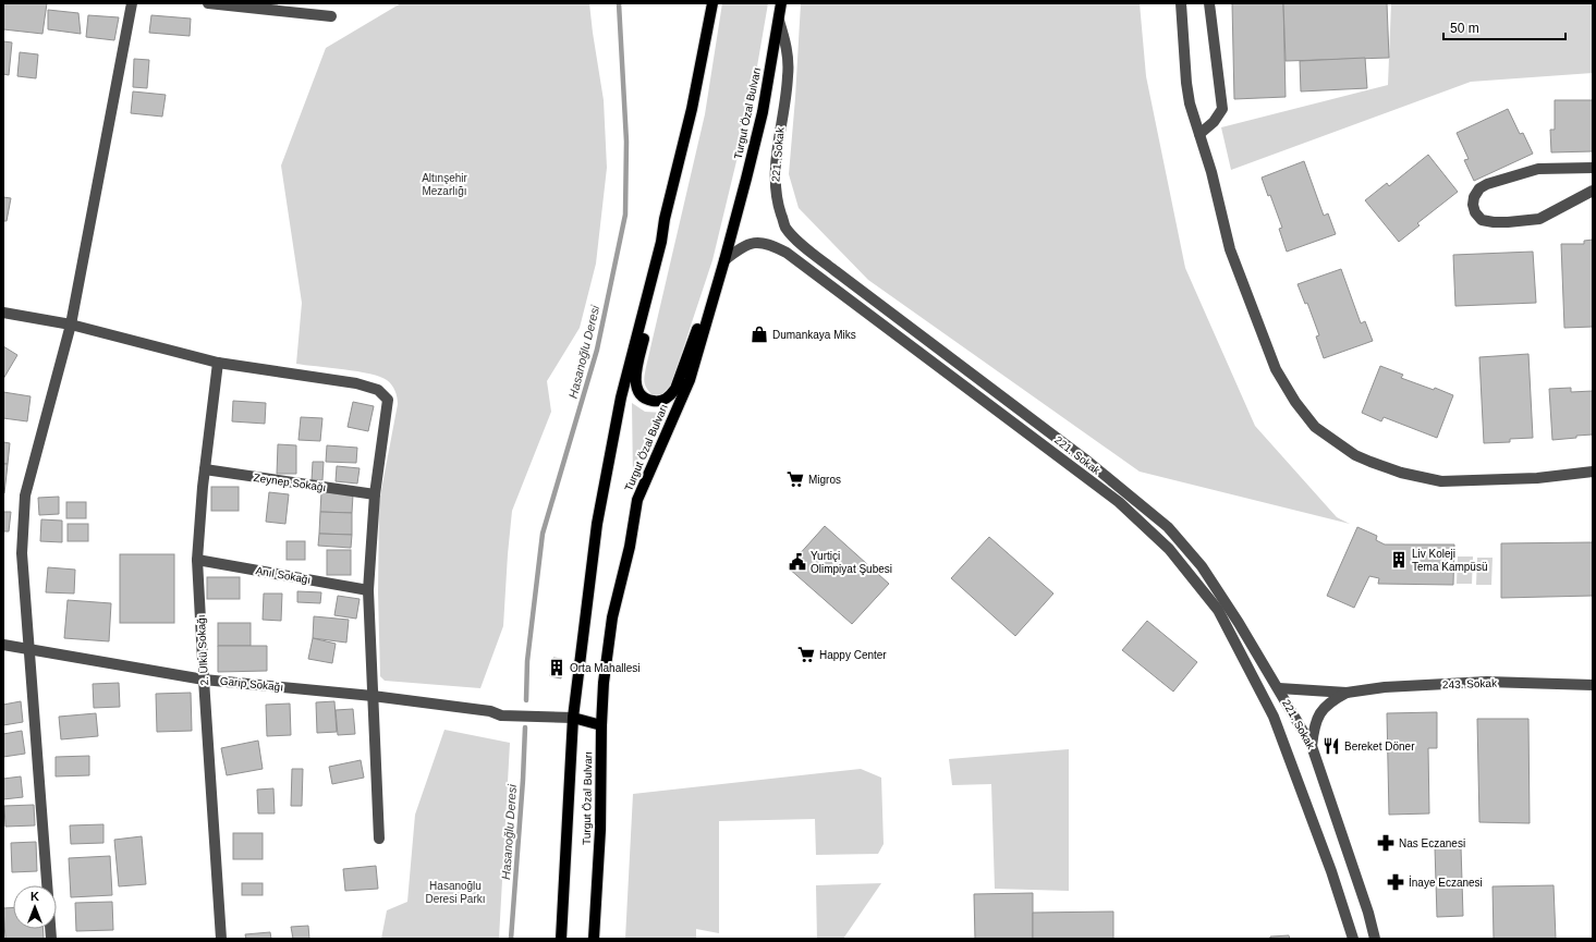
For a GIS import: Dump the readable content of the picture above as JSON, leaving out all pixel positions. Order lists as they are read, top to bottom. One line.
{"streets":{"main road":["Turgut Özal Bulvarı"],"street":["221. Sokak","Zeynep Sokağı","Anıl Sokağı","2. Ülkü Sokağı","Garip Sokağı","243. Sokak"]},"crossings":[["Turgut Özal Bulvarı","221. Sokak"],["Turgut Özal Bulvarı","Garip Sokağı"],["221. Sokak","243. Sokak"],["Zeynep Sokağı","2. Ülkü Sokağı"],["Anıl Sokağı","2. Ülkü Sokağı"],["2. Ülkü Sokağı","Garip Sokağı"]],"water":["Hasanoğlu Deresi"],"parks":["Altınşehir Mezarlığı","Hasanoğlu Deresi Parkı"],"places":{"shop":["Dumankaya Miks"],"supermarket":["Migros","Happy Center"],"building":["Liv Koleji Tema Kampüsü","Orta Mahallesi"],"public building":["Yurtiçi Olimpiyat Şubesi"],"restaurant":["Bereket Döner"],"pharmacy":["Nas Eczanesi","İnaye Eczanesi"]},"scale_bar":"50 m","north":"top"}
